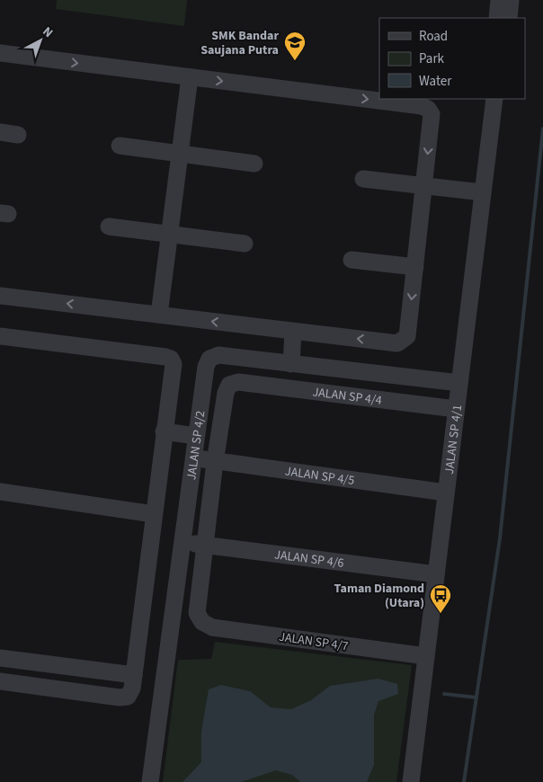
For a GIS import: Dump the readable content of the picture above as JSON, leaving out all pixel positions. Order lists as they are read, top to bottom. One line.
{"streets":{"street":["JALAN SP 4/4","JALAN SP 4/1","JALAN SP 4/2","JALAN SP 4/5","JALAN SP 4/6","JALAN SP 4/7"]},"crossings":[["JALAN SP 4/4","JALAN SP 4/1"],["JALAN SP 4/4","JALAN SP 4/5"],["JALAN SP 4/1","JALAN SP 4/2"],["JALAN SP 4/1","JALAN SP 4/5"],["JALAN SP 4/1","JALAN SP 4/6"],["JALAN SP 4/1","JALAN SP 4/7"],["JALAN SP 4/2","JALAN SP 4/5"],["JALAN SP 4/2","JALAN SP 4/6"],["JALAN SP 4/6","JALAN SP 4/7"]],"places":{"school or university":["SMK Bandar Saujana Putra"],"bus stop":["Taman Diamond (Utara)"]},"legend":["Road","Park","Water"],"north":"top right"}
